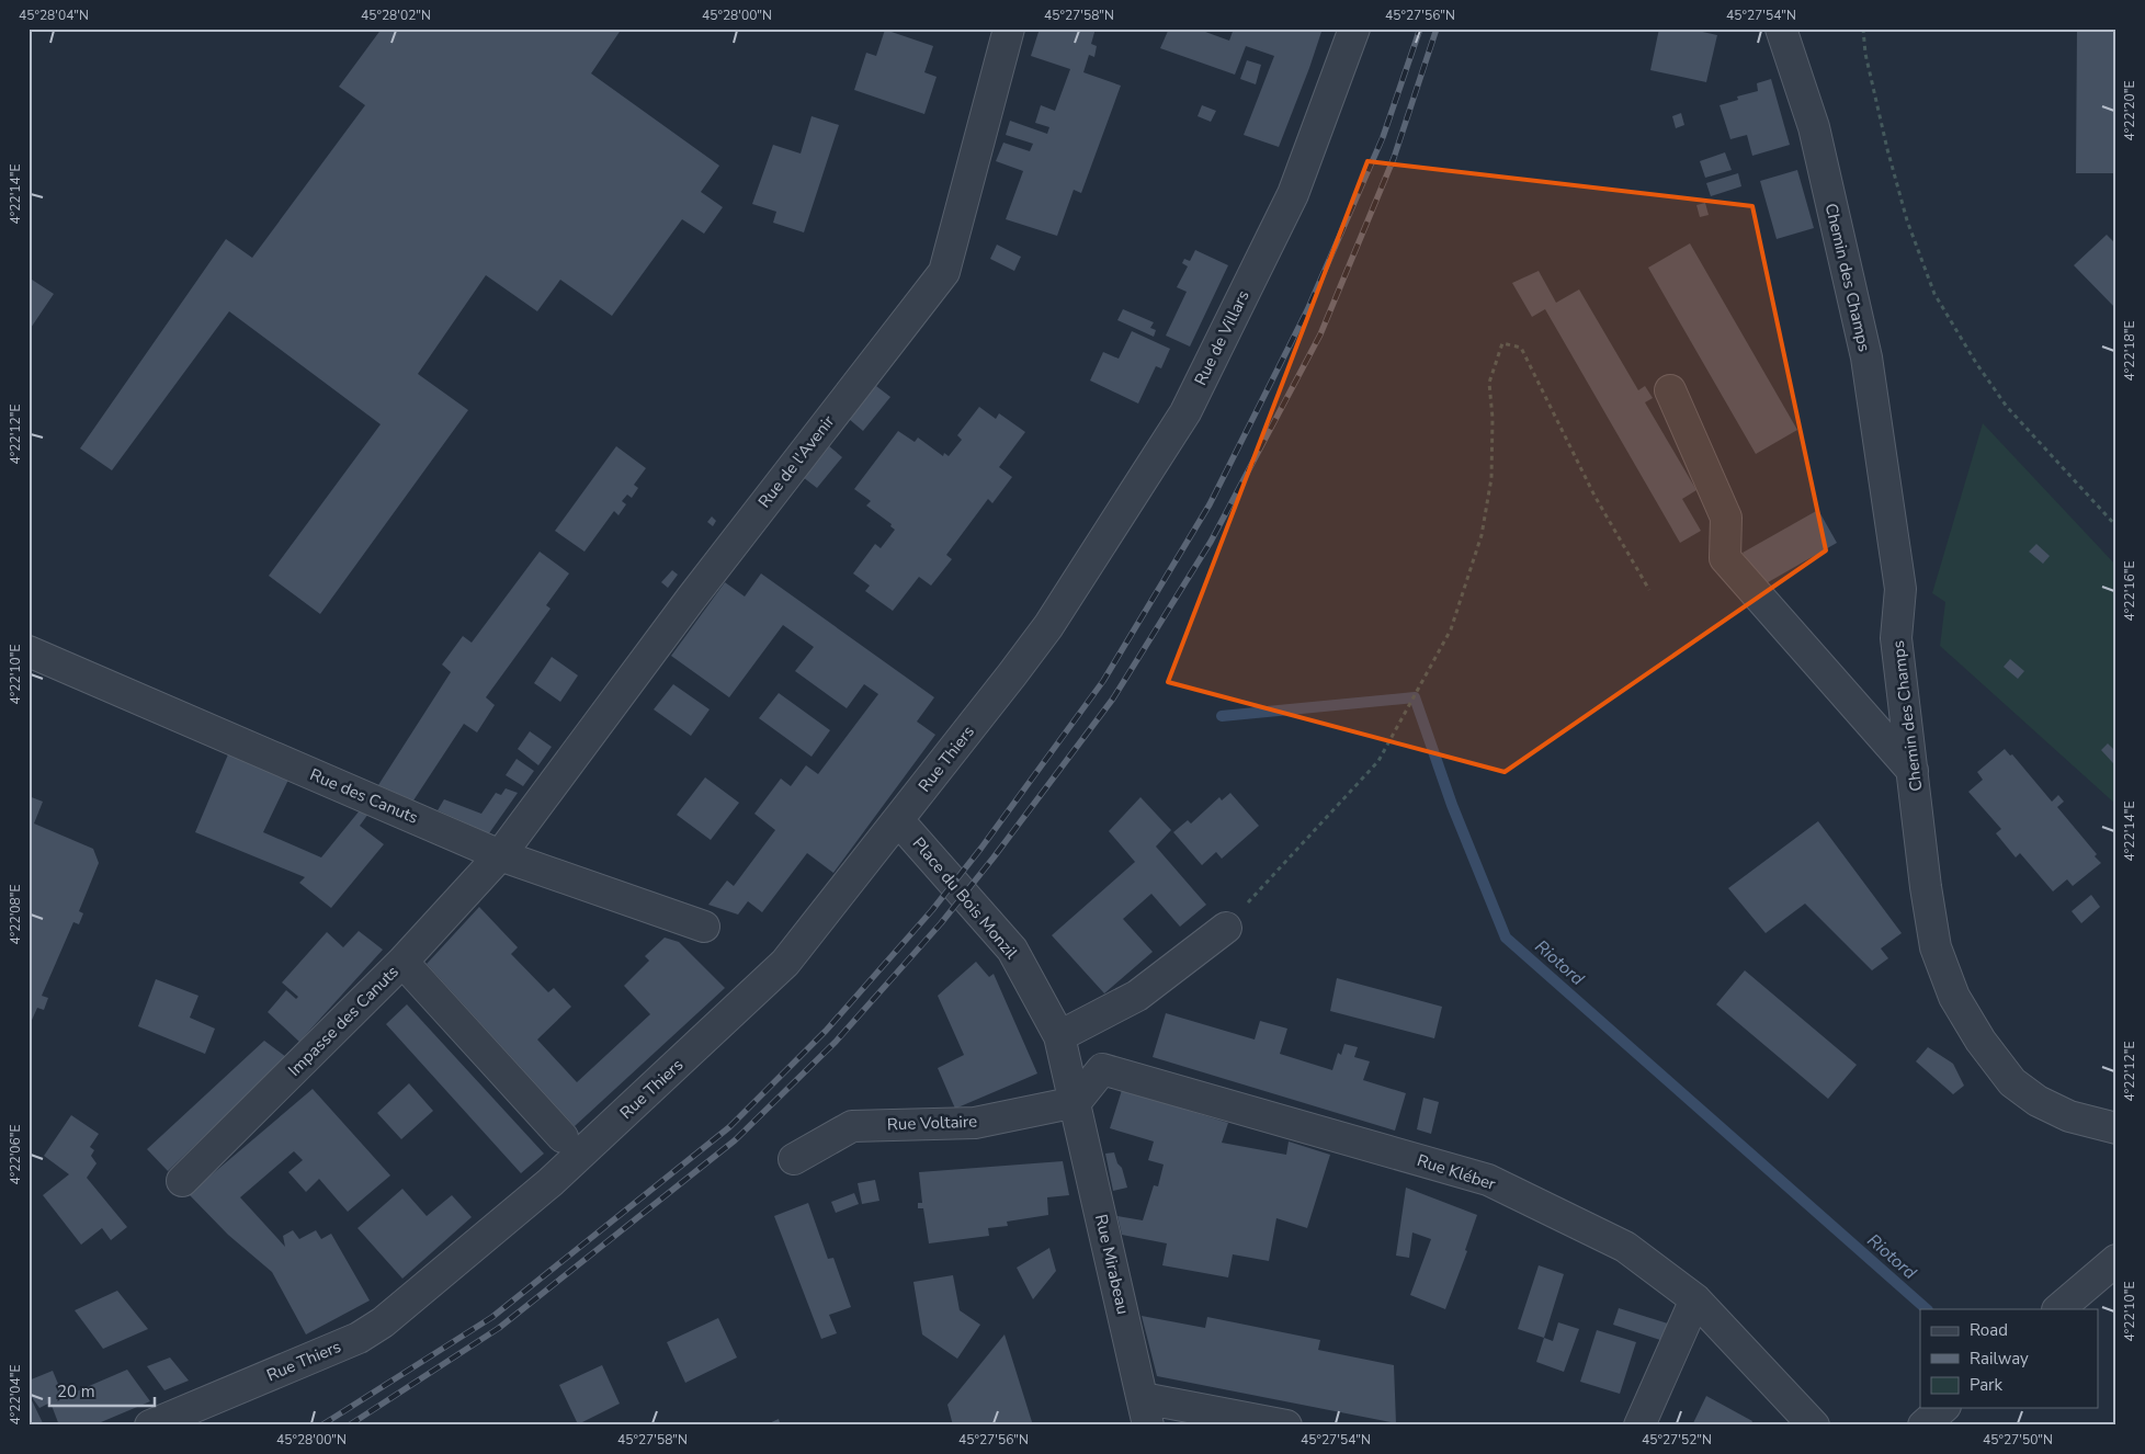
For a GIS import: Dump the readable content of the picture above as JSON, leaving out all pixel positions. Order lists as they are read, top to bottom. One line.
{"streets":{"street":["Chemin des Champs","Rue de Villars","Rue de l'Avenir","Rue Thiers","Rue des Canuts","Place du Bois Monzil","Impasse des Canuts","Rue Voltaire","Rue Kléber","Rue Mirabeau"]},"crossings":[["Rue de Villars","Rue Thiers"],["Rue de l'Avenir","Rue des Canuts"],["Rue de l'Avenir","Impasse des Canuts"],["Rue Thiers","Place du Bois Monzil"],["Rue des Canuts","Impasse des Canuts"],["Place du Bois Monzil","Rue Voltaire"],["Place du Bois Monzil","Rue Kléber"],["Place du Bois Monzil","Rue Mirabeau"],["Rue Voltaire","Rue Kléber"],["Rue Voltaire","Rue Mirabeau"],["Rue Kléber","Rue Mirabeau"]],"water":["Riotord"],"legend":["Road","Railway","Park"],"scale_bar":"20 m","coordinates":["45°28'04\"N","45°28'02\"N","45°28'00\"N","45°27'58\"N","45°27'56\"N","45°27'54\"N","4°22'20\"E","4°22'14\"E","4°22'18\"E","4°22'12\"E","4°22'16\"E","4°22'10\"E","4°22'08\"E","4°22'06\"E","4°22'04\"E","45°27'52\"N","45°27'50\"N"]}
